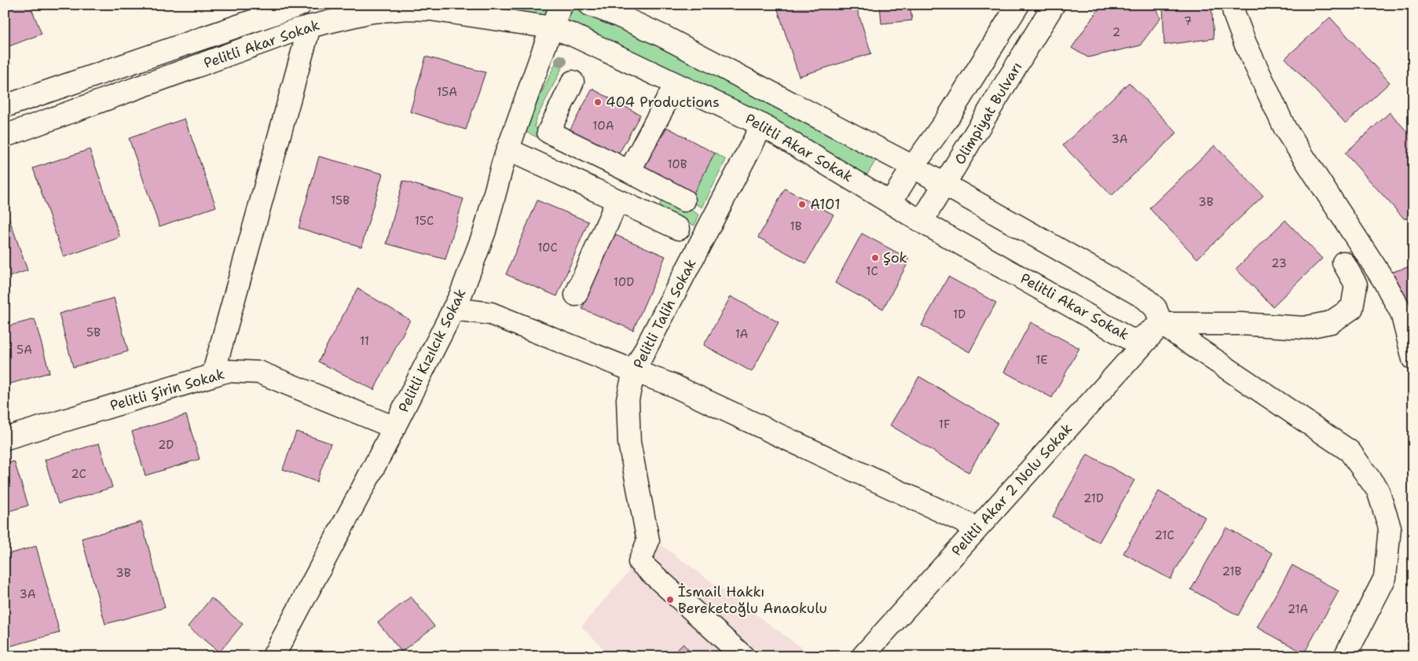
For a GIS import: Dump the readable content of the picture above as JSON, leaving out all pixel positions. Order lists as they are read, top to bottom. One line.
{"streets":{"street":["Pelitli Akar Sokak","Olimpiyat Bulvarı","Pelitli Talih Sokak","Pelitli Kızılcık Sokak","Pelitli Şirin Sokak","Pelitli Akar 2 Nolu Sokak"]},"crossings":[["Pelitli Akar Sokak","Olimpiyat Bulvarı"],["Pelitli Akar Sokak","Pelitli Talih Sokak"],["Pelitli Akar Sokak","Pelitli Kızılcık Sokak"],["Pelitli Akar Sokak","Pelitli Akar 2 Nolu Sokak"],["Pelitli Kızılcık Sokak","Pelitli Şirin Sokak"]],"places":["404 Productions","A101","Şok","İsmail Hakkı Bereketoğlu Anaokulu"],"house_numbers":["7","2","15A","10A","3A","10B","15B","3B","15C","1B","10C","23","1C","10D","1D","5B","1A","11","5A","1E","1F","2D","2C","21D","21C","21B","3B","3A","21A"]}
